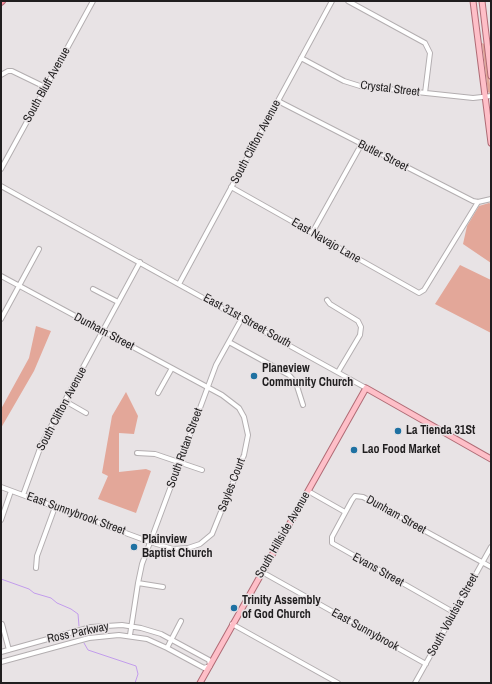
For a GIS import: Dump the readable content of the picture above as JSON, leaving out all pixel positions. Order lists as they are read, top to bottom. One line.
{"streets":{"main road":["East 31st Street South","South Hillside Avenue"],"street":["South Bluff Avenue","Crystal Street","South Clifton Avenue","Butler Street","East Navajo Lane","Dunham Street","South Rutan Street","Sayles Court","East Sunnybrook Street","Evans Street","South Volutsia Street","East Sunnybrook","Ross Parkway"]},"crossings":[["Crystal Street","South Clifton Avenue"],["South Clifton Avenue","Butler Street"],["South Clifton Avenue","East Navajo Lane"],["South Clifton Avenue","East 31st Street South"],["South Clifton Avenue","Dunham Street"],["South Clifton Avenue","East Sunnybrook Street"],["Butler Street","East Navajo Lane"],["East 31st Street South","South Rutan Street"],["East 31st Street South","South Hillside Avenue"],["Dunham Street","South Rutan Street"],["Dunham Street","Sayles Court"],["Dunham Street","Evans Street"],["Dunham Street","South Volutsia Street"],["South Rutan Street","Sayles Court"],["South Rutan Street","East Sunnybrook Street"],["South Rutan Street","Ross Parkway"],["Sayles Court","East Sunnybrook Street"],["South Hillside Avenue","East Sunnybrook"],["South Hillside Avenue","Ross Parkway"],["Evans Street","South Volutsia Street"],["South Volutsia Street","East Sunnybrook"]],"places":["Planeview Community Church","La Tienda 31St","Lao Food Market","Plainview Baptist Church","Trinity Assembly of God Church"]}
